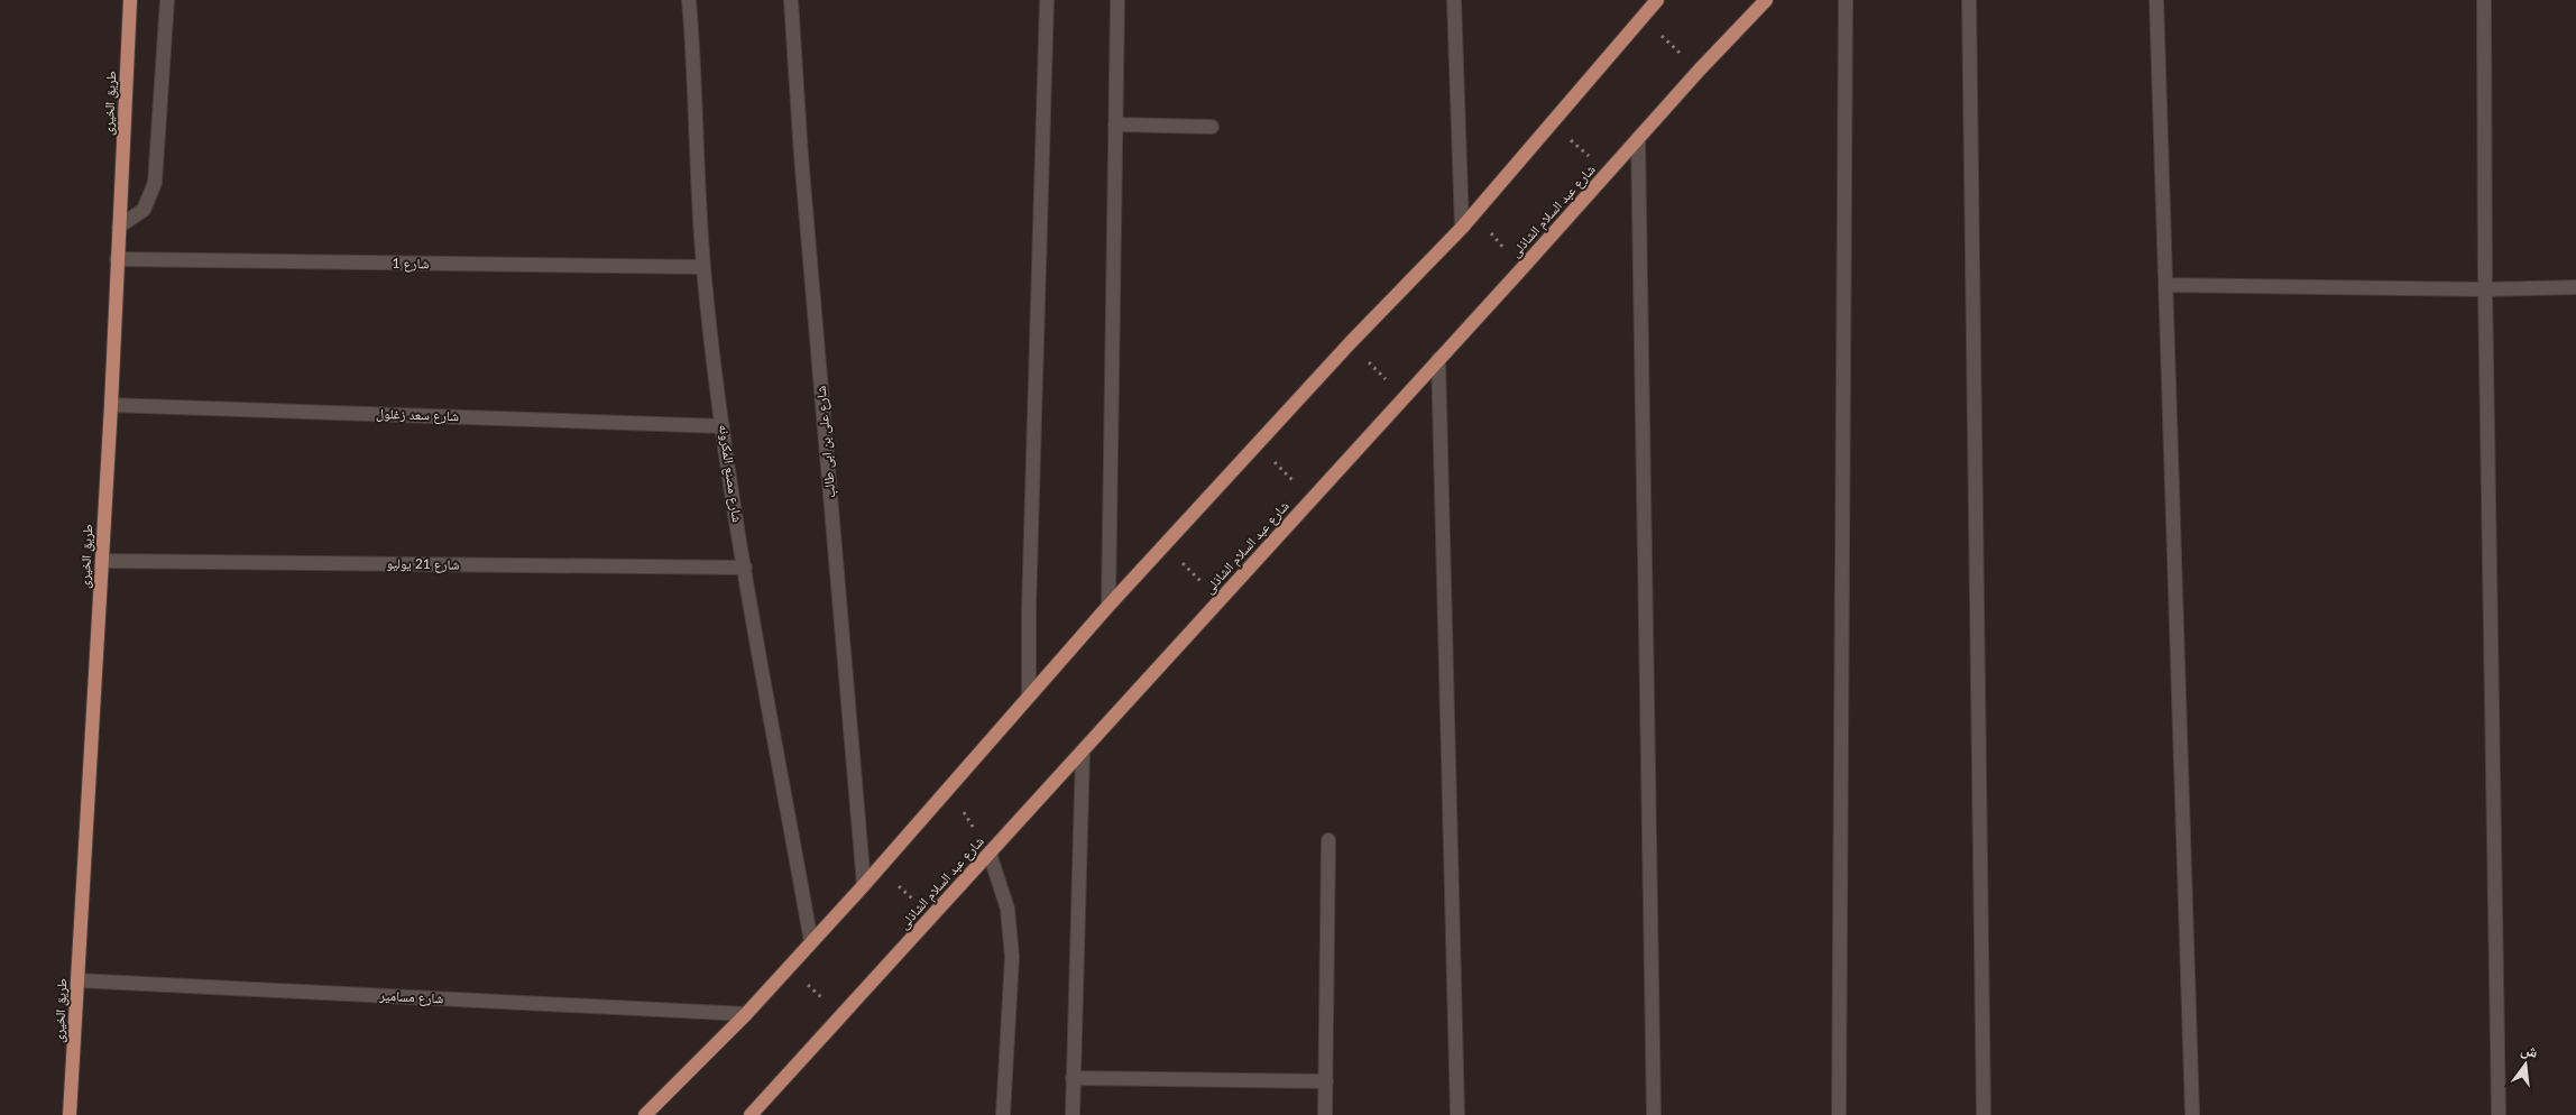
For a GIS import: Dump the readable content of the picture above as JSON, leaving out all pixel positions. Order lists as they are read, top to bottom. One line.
{"streets":{"main road":["طريق الخيرى","شارع عبد السلام الشاذلى"],"street":["شارع 1","شارع سعد زغلول","شارع على بن ابى طالب","شارع مصنع المكرونه","شارع 21 يوليو","شارع مسامير"]},"crossings":[["طريق الخيرى","شارع 1"],["طريق الخيرى","شارع سعد زغلول"],["طريق الخيرى","شارع 21 يوليو"],["طريق الخيرى","شارع مسامير"],["شارع 1","شارع مصنع المكرونه"],["شارع سعد زغلول","شارع مصنع المكرونه"],["شارع مصنع المكرونه","شارع 21 يوليو"]],"north":"top"}
